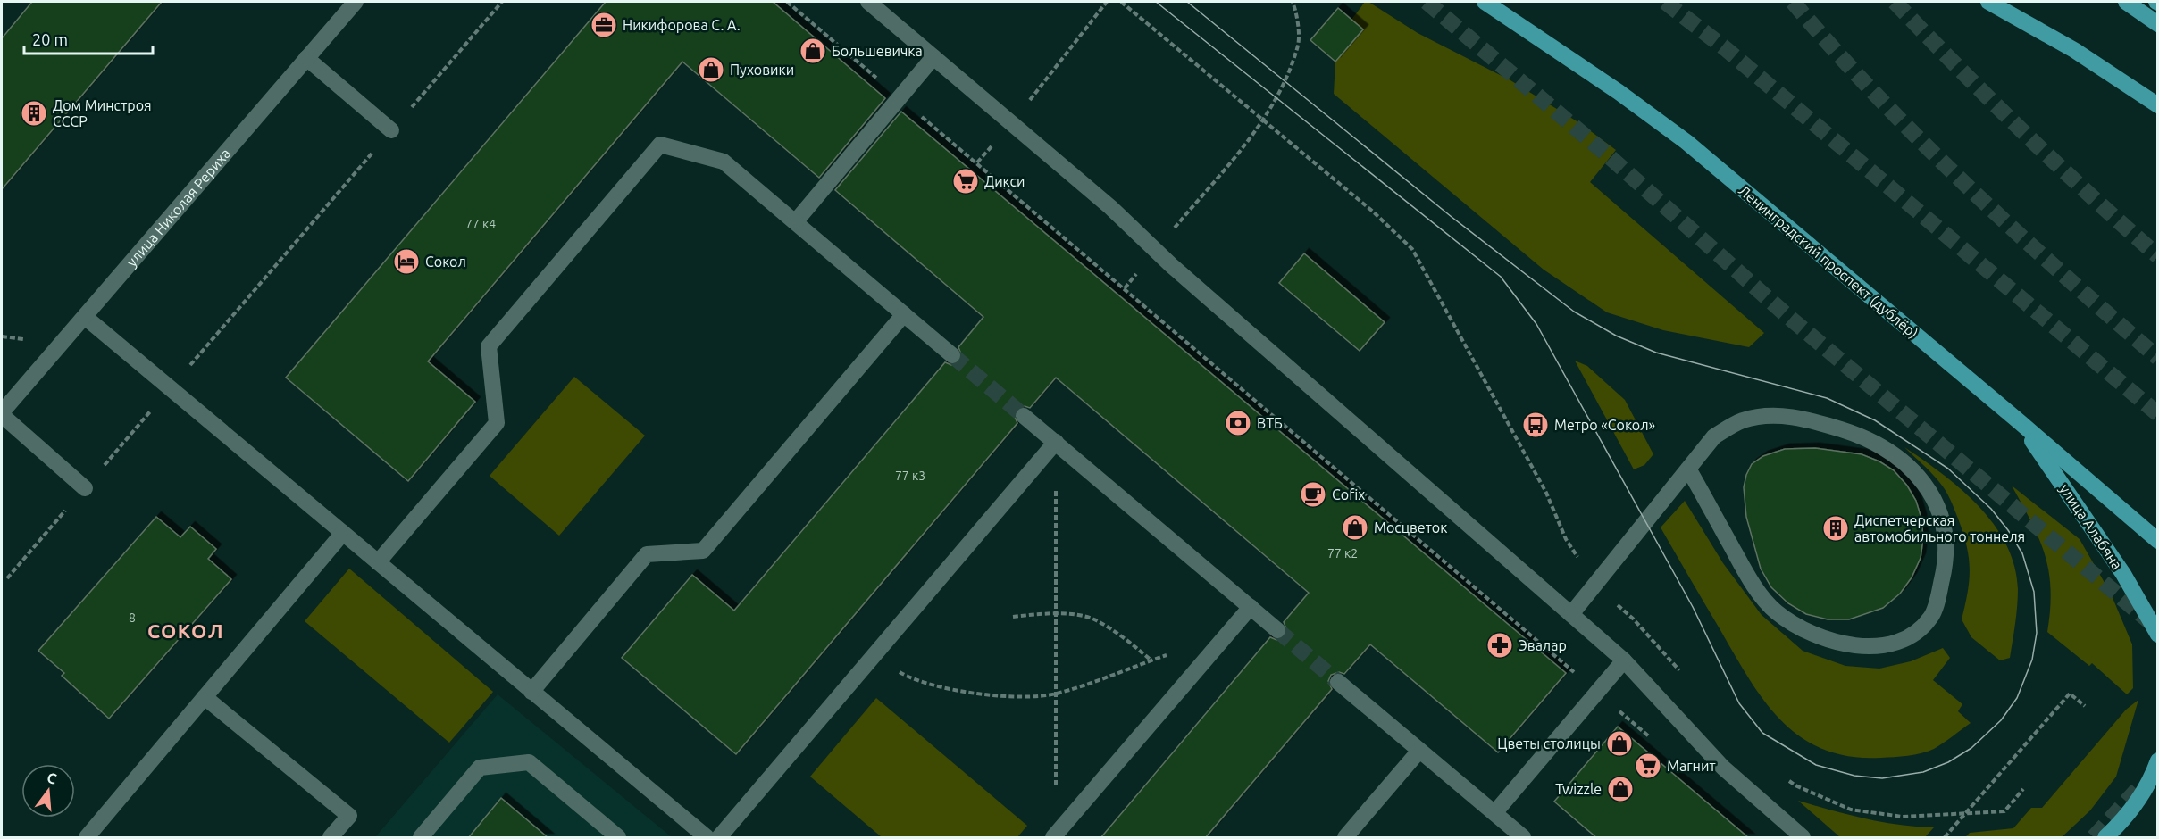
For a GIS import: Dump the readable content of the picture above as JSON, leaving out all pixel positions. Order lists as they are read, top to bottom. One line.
{"streets":{"main road":["Ленинградский проспект (дублёр)","улица Алабяна"],"street":["улица Николая Рериха"]},"crossings":[["Ленинградский проспект (дублёр)","улица Алабяна"]],"districts":["СОКОЛ"],"places":{"office":["Никифорова С. А."],"shop":["Большевичка","Пуховики","Мосцветок","Цветы столицы","Twizzle"],"building":["Дом Минстроя СССР","Диспетчерская автомобильного тоннеля"],"supermarket":["Дикси","Магнит"],"hotel":["Сокол"],"bank":["ВТБ"],"bus stop":["Метро «Сокол»"],"cafe":["Cofix"],"pharmacy":["Эвалар"]},"house_numbers":["77 к4","77 к3","77 к2","8"],"scale_bar":"20 m","north":"top"}
